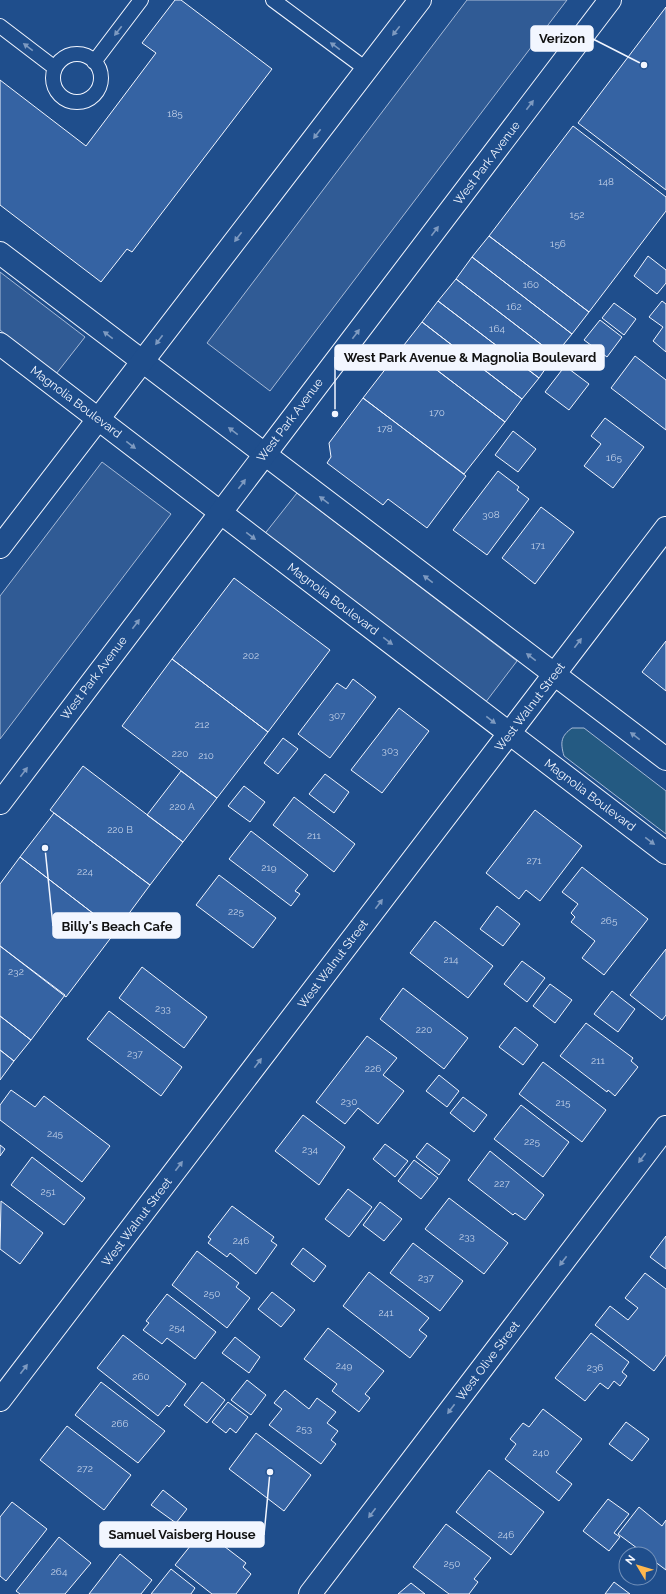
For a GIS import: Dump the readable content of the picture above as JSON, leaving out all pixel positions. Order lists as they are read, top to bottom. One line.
{"streets":{"main road":["West Park Avenue","Magnolia Boulevard","West Walnut Street","West Olive Street"]},"crossings":[["West Park Avenue","Magnolia Boulevard"],["Magnolia Boulevard","West Walnut Street"]],"one_way":["West Walnut Street","West Olive Street"],"places":["Verizon","West Park Avenue & Magnolia Boulevard","Billy's Beach Cafe","Samuel Vaisberg House"],"house_numbers":["185","148","152","156","160","162","164","170","178","165","308","171","202","307","212","303","220","210","220 A","220 B","211","271","219","224","225","265","214","232","233","220","237","211","226","230","215","245","225","234","227","251","233","246","237","250","241","254","249","236","260","266","253","240","272","246","250","264"],"north":"top left"}
